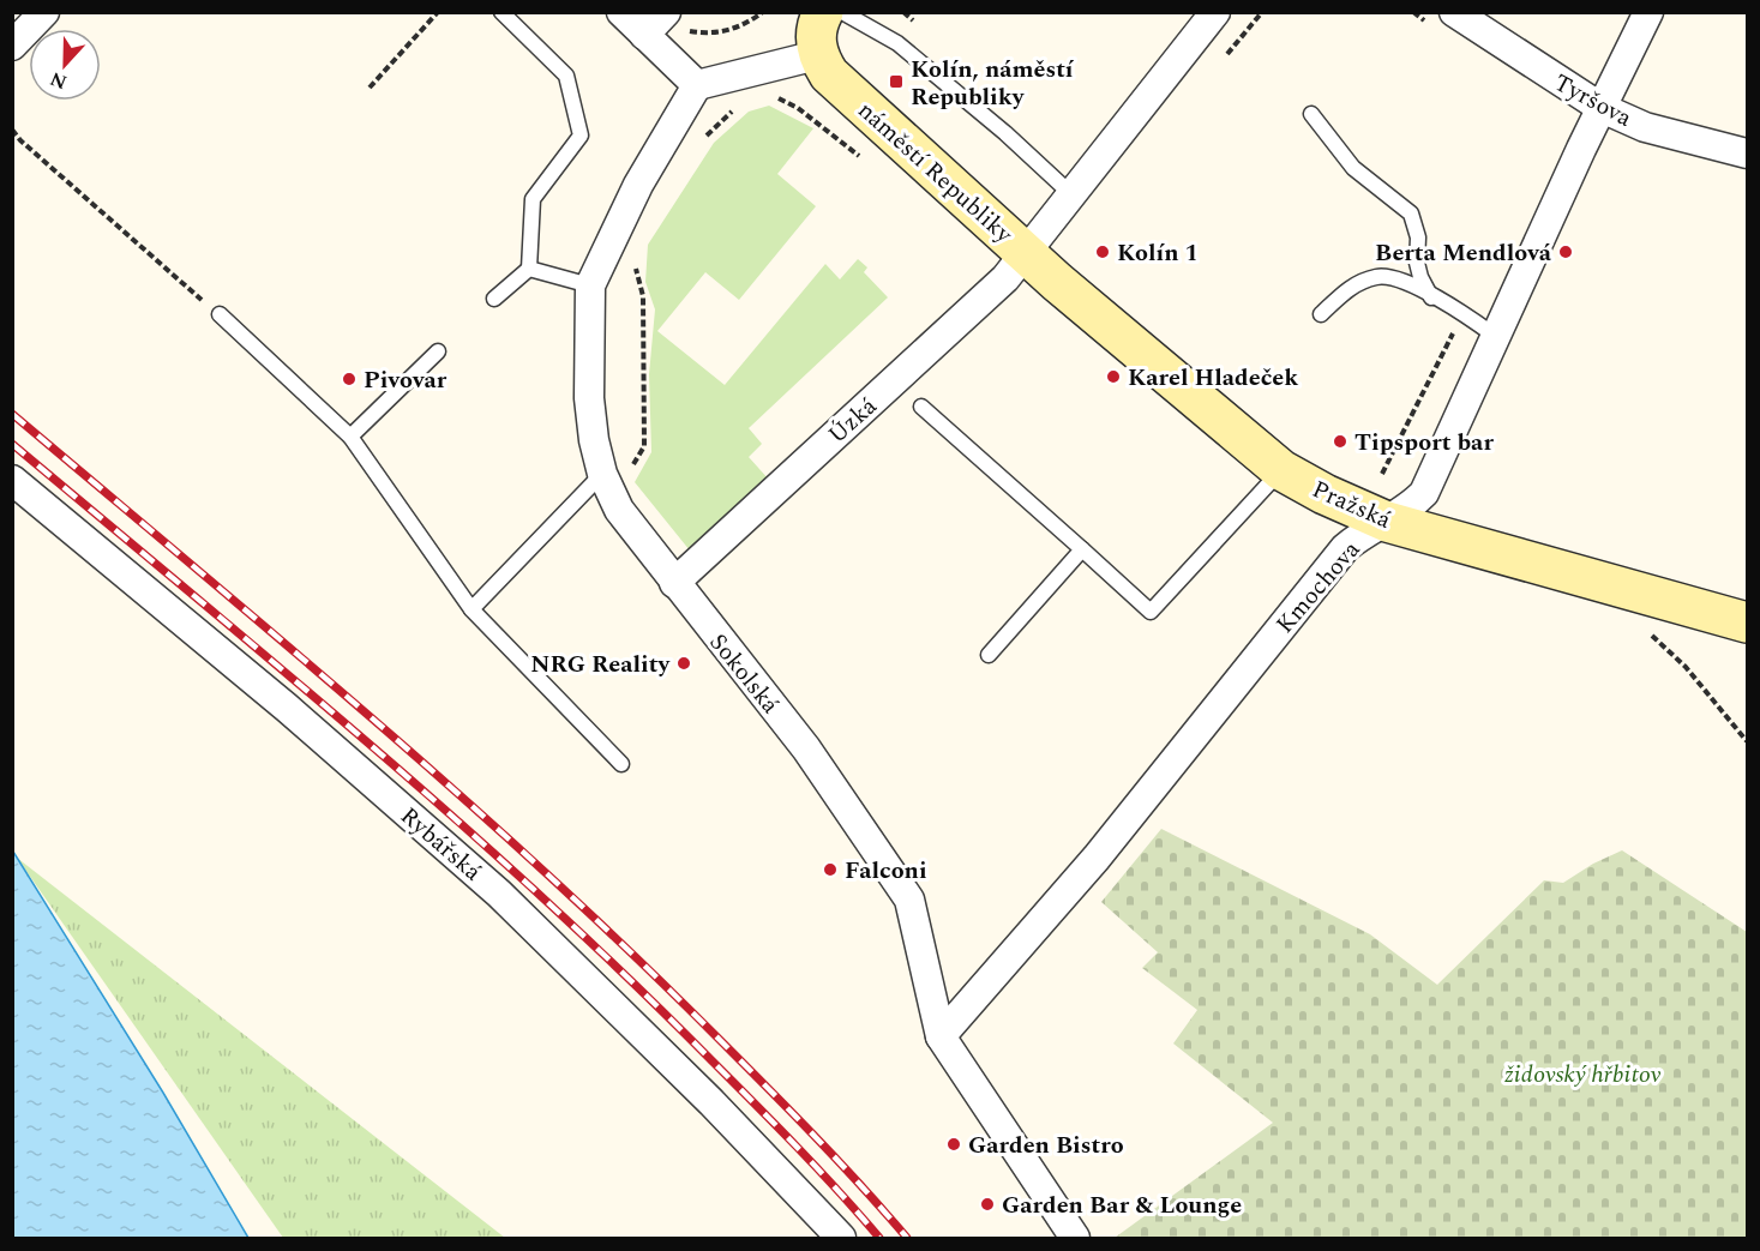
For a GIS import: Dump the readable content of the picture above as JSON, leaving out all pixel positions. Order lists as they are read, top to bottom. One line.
{"streets":{"street":["Tyršova","náměstí Republiky","Úzká","Pražská","Kmochova","Sokolská","Rybářská"]},"crossings":[["Tyršova","Kmochova"],["náměstí Republiky","Úzká"],["náměstí Republiky","Pražská"],["Úzká","Pražská"],["Úzká","Sokolská"],["Pražská","Kmochova"],["Kmochova","Sokolská"]],"parks":["židovský hřbitov"],"places":{"transit":["Kolín, náměstí Republiky"],"other":["Kolín 1","Berta Mendlová","Karel Hladeček","Pivovar","Tipsport bar","NRG Reality","Falconi","Garden Bistro","Garden Bar & Lounge"]},"north":"bottom"}
